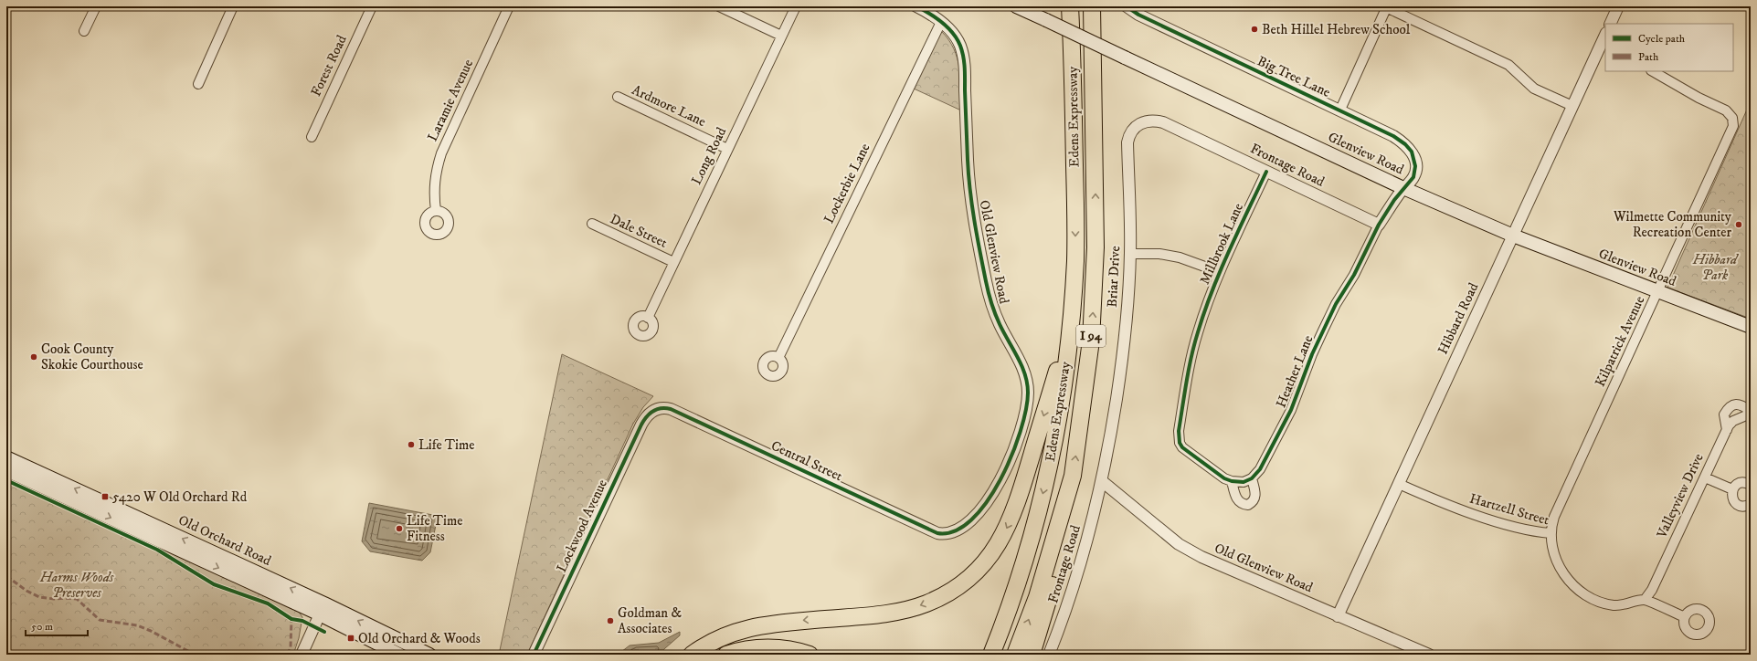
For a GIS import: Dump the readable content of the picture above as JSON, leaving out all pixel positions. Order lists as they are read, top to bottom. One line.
{"streets":{"highway":["Edens Expressway","I 94"],"main road":["Glenview Road","Old Orchard Road"],"street":["Forest Road","Big Tree Lane","Laramie Avenue","Ardmore Lane","Long Road","Frontage Road","Lockerbie Lane","Dale Street","Millbrook Lane","Old Glenview Road","Briar Drive","Hibbard Road","Kilpatrick Avenue","Heather Lane","Central Street","Valleyview Drive","Hartzell Street","Lockwood Avenue"]},"crossings":[["Big Tree Lane","Glenview Road"],["Ardmore Lane","Long Road"],["Glenview Road","Hibbard Road"],["Glenview Road","Kilpatrick Avenue"],["Long Road","Dale Street"],["Frontage Road","Millbrook Lane"],["Frontage Road","Old Glenview Road"],["Frontage Road","Briar Drive"],["Frontage Road","Heather Lane"],["Lockerbie Lane","Old Glenview Road"],["Millbrook Lane","Heather Lane"],["Old Glenview Road","Briar Drive"],["Old Glenview Road","Hibbard Road"],["Old Glenview Road","Central Street"],["Hibbard Road","Hartzell Street"],["Kilpatrick Avenue","Hartzell Street"],["Central Street","Lockwood Avenue"],["Valleyview Drive","Hartzell Street"]],"parks":["Hibbard Park","Harms Woods Preserves"],"places":{"other":["Beth Hillel Hebrew School","Wilmette Community Recreation Center","Cook County Skokie Courthouse","Life Time","Life Time Fitness","Goldman & Associates"],"transit":["5420 W Old Orchard Rd","Old Orchard & Woods"]},"legend":["Cycle path","Path"],"scale_bar":"50 m"}
